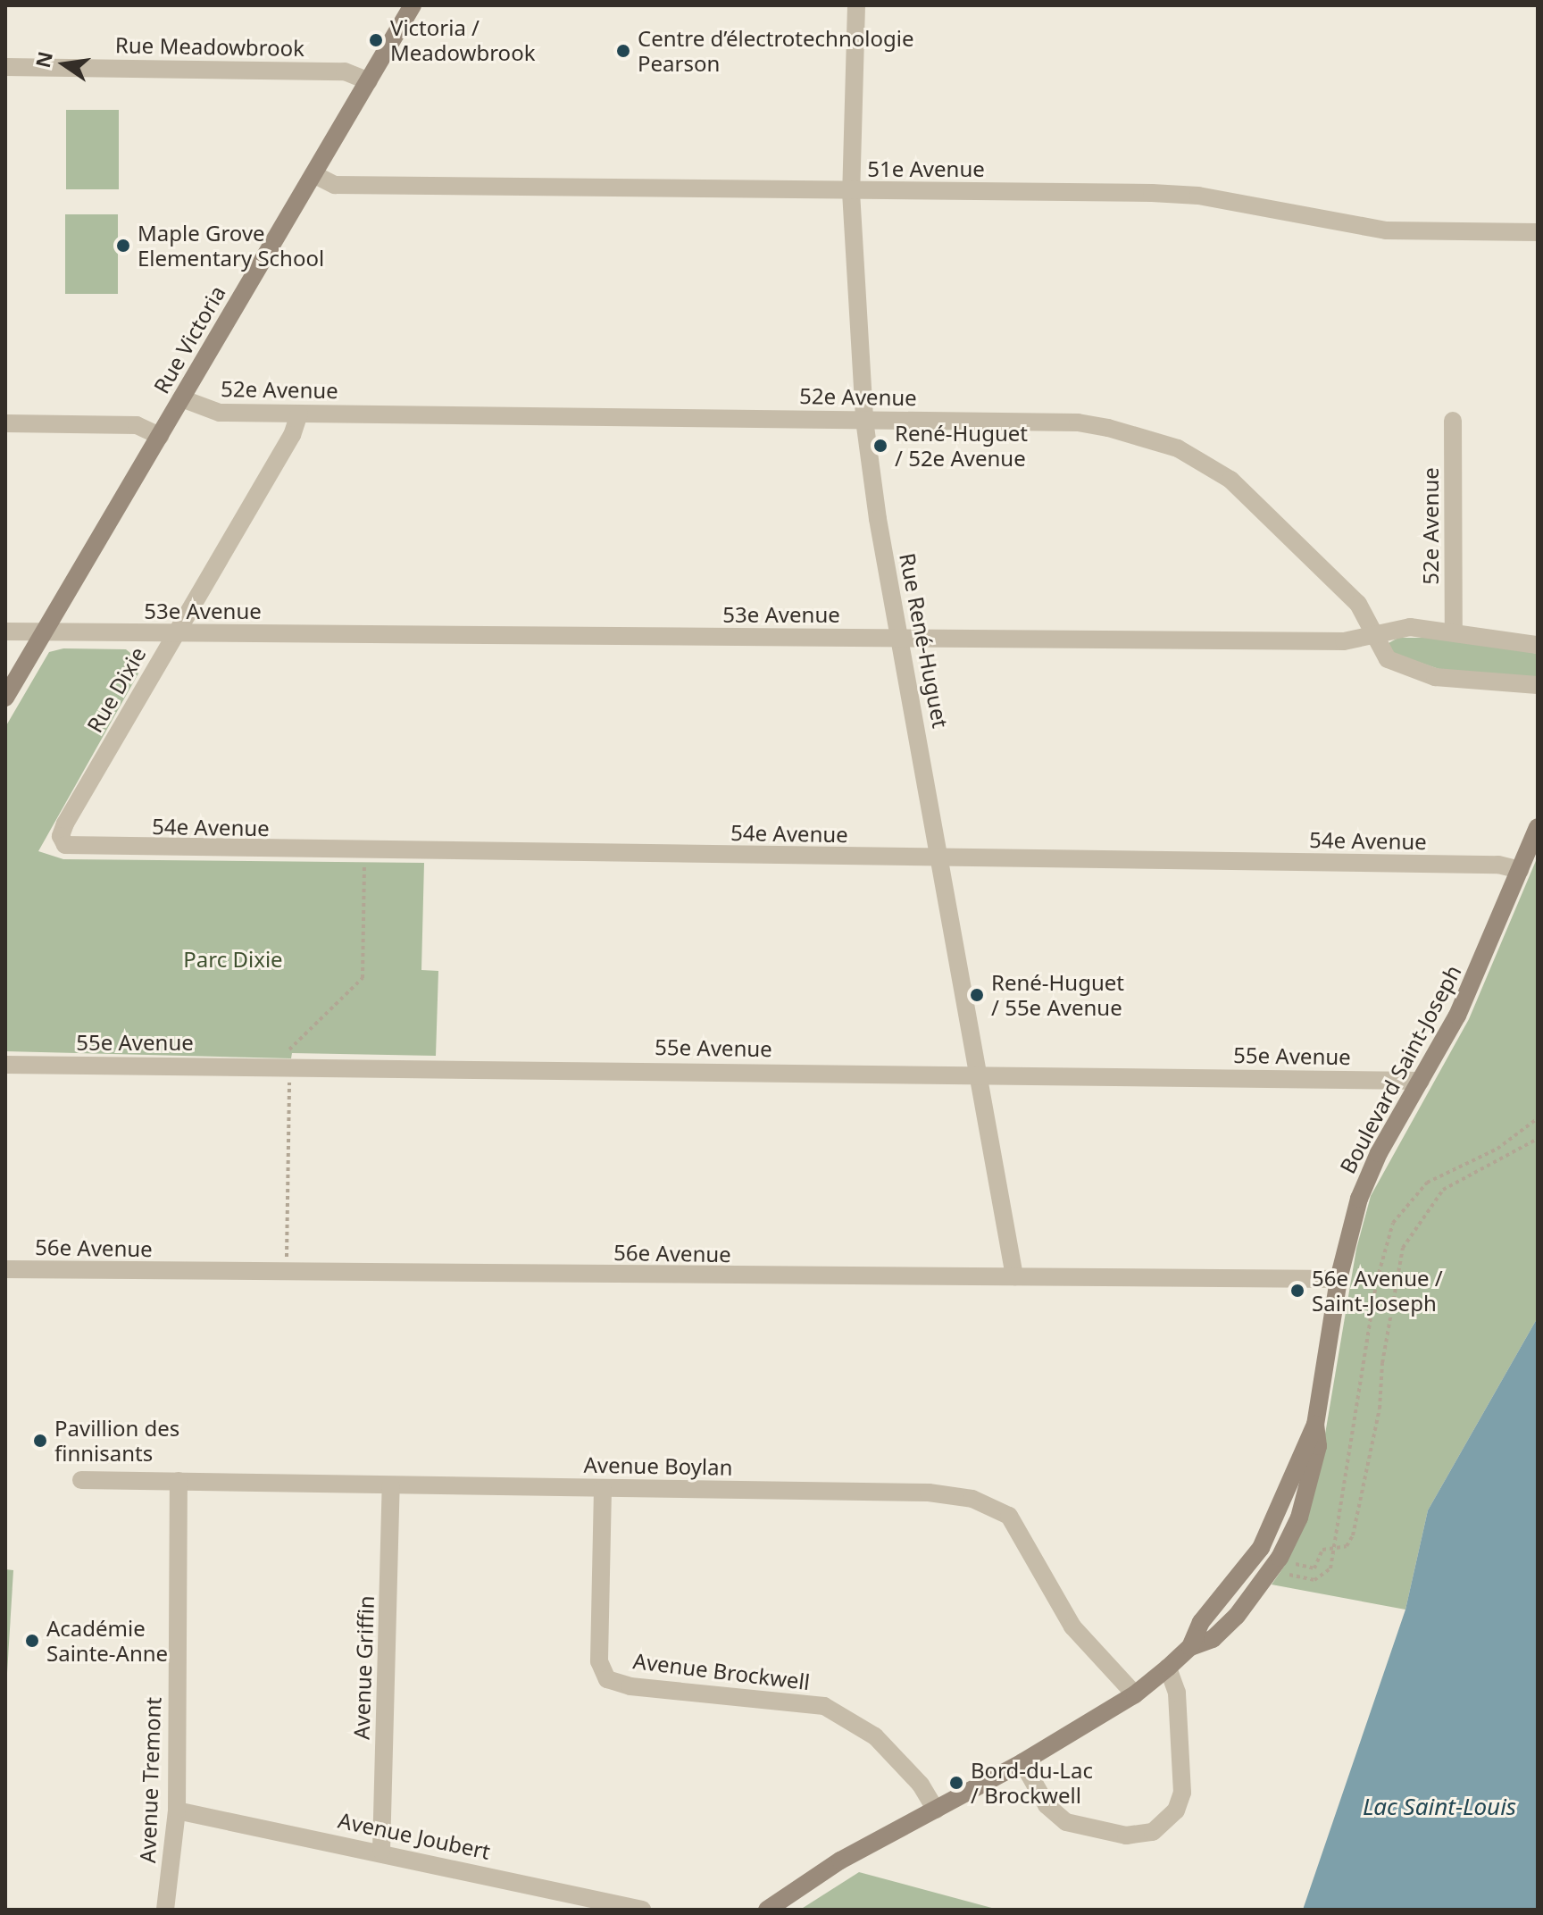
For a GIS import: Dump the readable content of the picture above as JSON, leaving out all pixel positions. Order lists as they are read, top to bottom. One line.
{"streets":{"street":["Rue Meadowbrook","51e Avenue","Rue Victoria","52e Avenue","53e Avenue","Rue René-Huguet","Rue Dixie","54e Avenue","55e Avenue","Boulevard Saint-Joseph","56e Avenue","Avenue Boylan","Avenue Griffin","Avenue Brockwell","Avenue Tremont","Avenue Joubert"]},"crossings":[["Rue Meadowbrook","Rue Victoria"],["51e Avenue","Rue Victoria"],["51e Avenue","Rue René-Huguet"],["Rue Victoria","52e Avenue"],["Rue Victoria","53e Avenue"],["52e Avenue","53e Avenue"],["52e Avenue","Rue René-Huguet"],["52e Avenue","Rue Dixie"],["53e Avenue","Rue René-Huguet"],["53e Avenue","Rue Dixie"],["Rue René-Huguet","54e Avenue"],["Rue René-Huguet","55e Avenue"],["Rue René-Huguet","56e Avenue"],["Rue Dixie","54e Avenue"],["54e Avenue","Boulevard Saint-Joseph"],["55e Avenue","Boulevard Saint-Joseph"],["Boulevard Saint-Joseph","56e Avenue"],["Avenue Boylan","Avenue Griffin"],["Avenue Boylan","Avenue Brockwell"],["Avenue Boylan","Avenue Tremont"],["Avenue Griffin","Avenue Joubert"],["Avenue Tremont","Avenue Joubert"]],"water":["Lac Saint-Louis"],"parks":["Parc Dixie"],"places":["Victoria / Meadowbrook","Centre d’électrotechnologie Pearson","Maple Grove Elementary School","René-Huguet / 52e Avenue","René-Huguet / 55e Avenue","56e Avenue / Saint-Joseph","Pavillion des finnisants","Académie Sainte-Anne","Bord-du-Lac / Brockwell"],"north":"left"}
